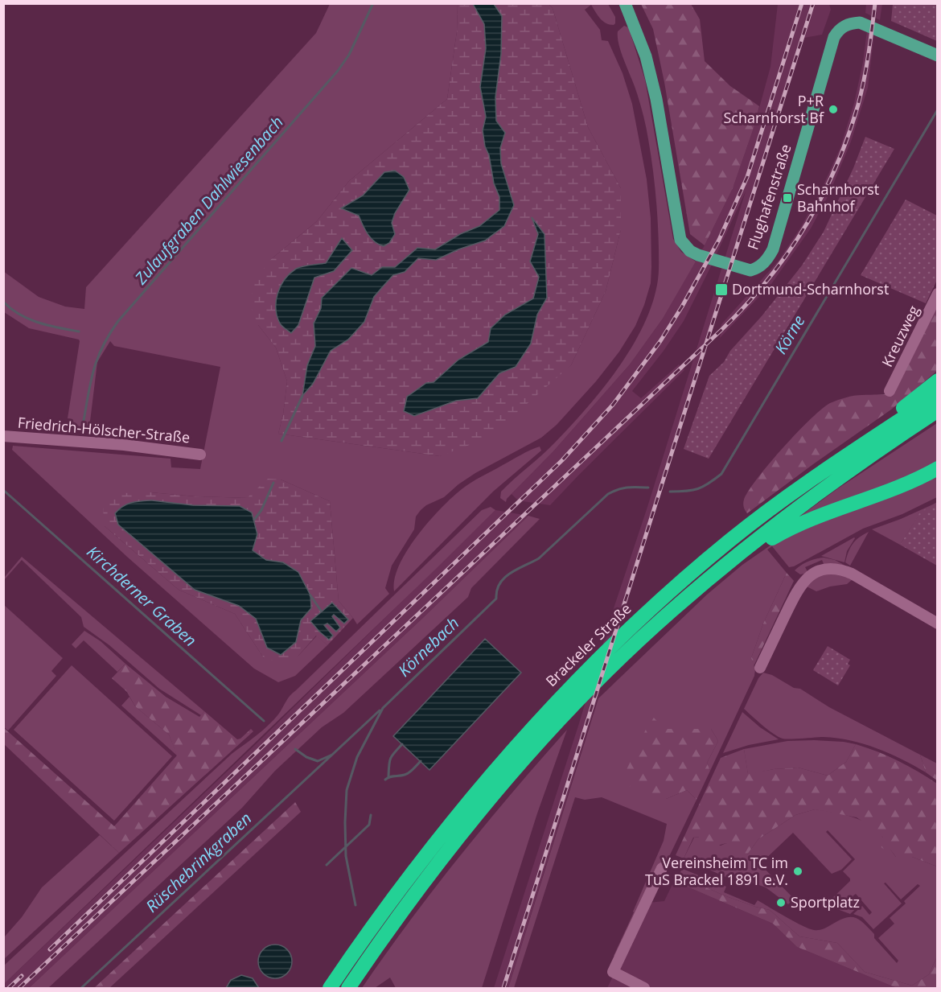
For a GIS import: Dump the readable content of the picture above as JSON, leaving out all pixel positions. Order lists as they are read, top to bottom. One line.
{"streets":{"highway":["Brackeler Straße"],"main road":["Flughafenstraße"],"street":["Kreuzweg","Friedrich-Hölscher-Straße"]},"water":["Zulaufgraben Dahlwiesenbach","Körne","Kirchderner Graben","Körnebach","Rüschebrinkgraben"],"places":{"other":["P+R Scharnhorst Bf","Vereinsheim TC im TuS Brackel 1891 e.V.","Sportplatz"],"transit":["Scharnhorst Bahnhof","Dortmund-Scharnhorst"]}}
